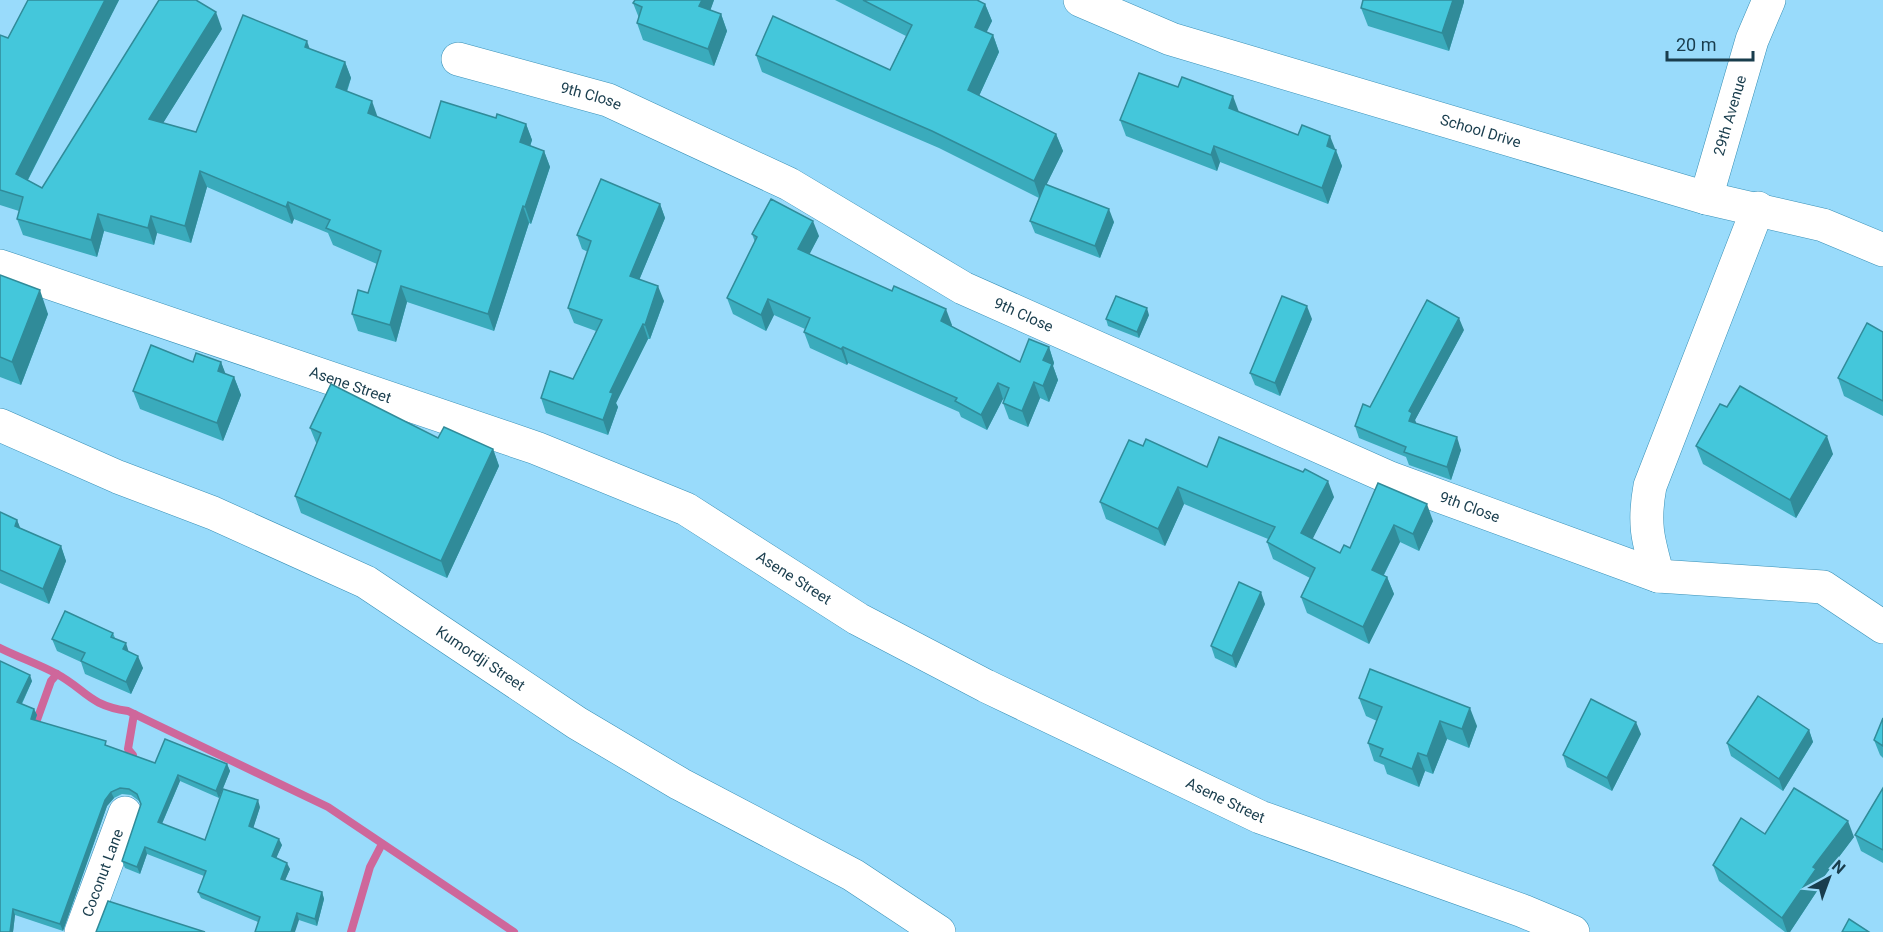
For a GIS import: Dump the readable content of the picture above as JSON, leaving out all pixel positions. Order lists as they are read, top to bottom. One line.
{"streets":{"street":["9th Close","29th Avenue","School Drive","Asene Street","Kumordji Street","Coconut Lane"]},"crossings":[["29th Avenue","School Drive"]],"scale_bar":"20 m","north":"top right"}
